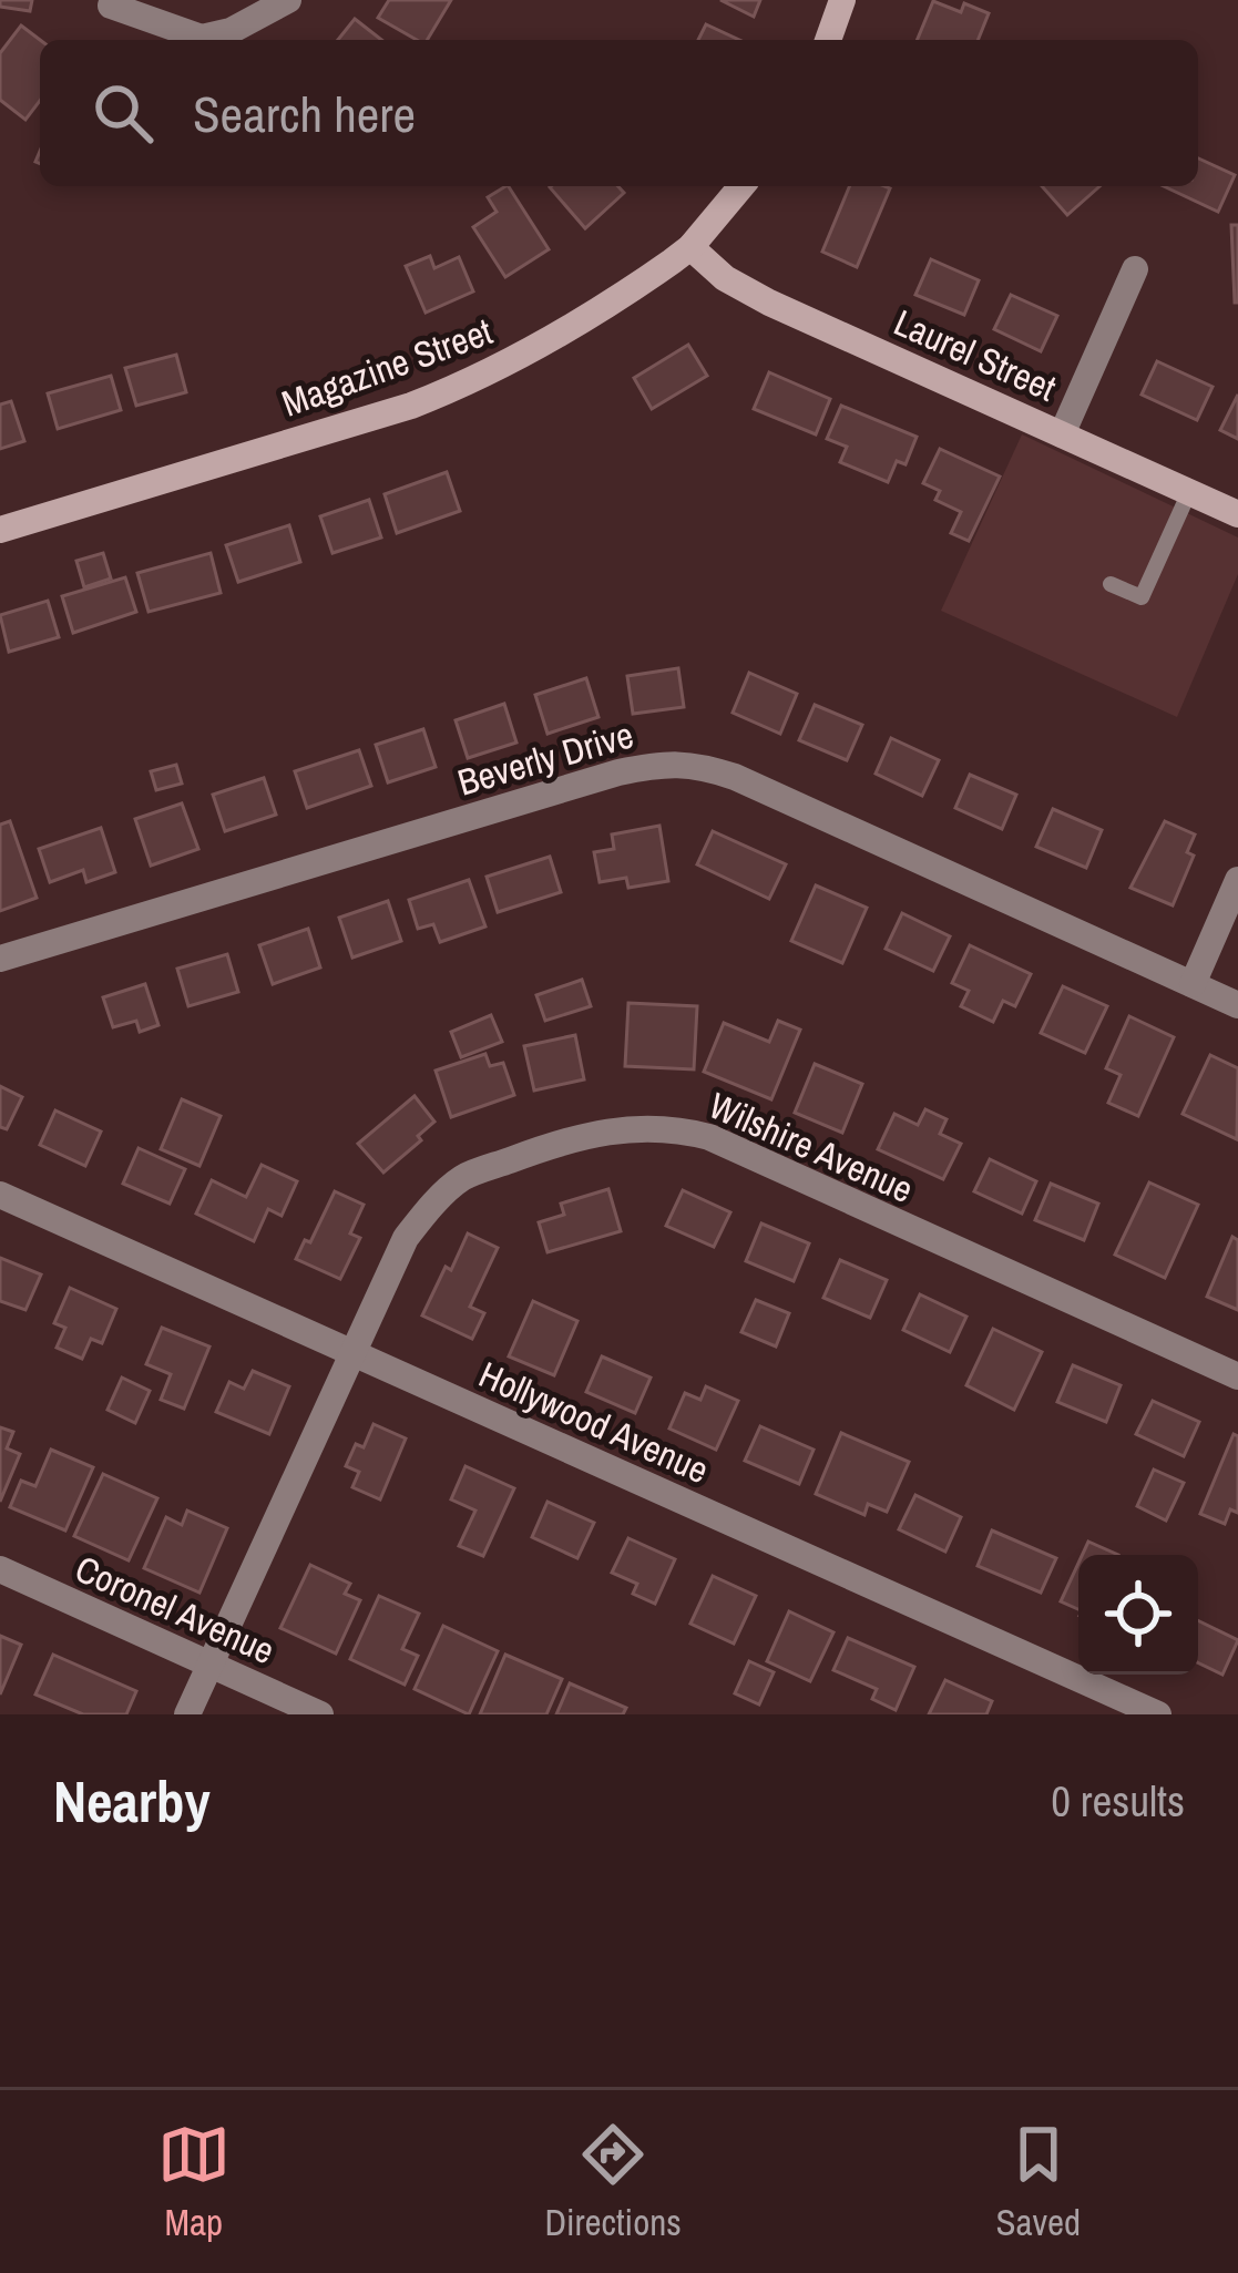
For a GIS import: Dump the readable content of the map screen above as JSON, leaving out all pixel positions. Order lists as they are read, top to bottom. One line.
{"streets":{"street":["Laurel Street","Magazine Street","Beverly Drive","Wilshire Avenue","Hollywood Avenue","Coronel Avenue"]},"crossings":[["Laurel Street","Magazine Street"],["Wilshire Avenue","Hollywood Avenue"],["Wilshire Avenue","Coronel Avenue"]],"page":{"search":"Search here","heading":["Nearby","0 results"],"nav":["Map","Directions","Saved"]}}
